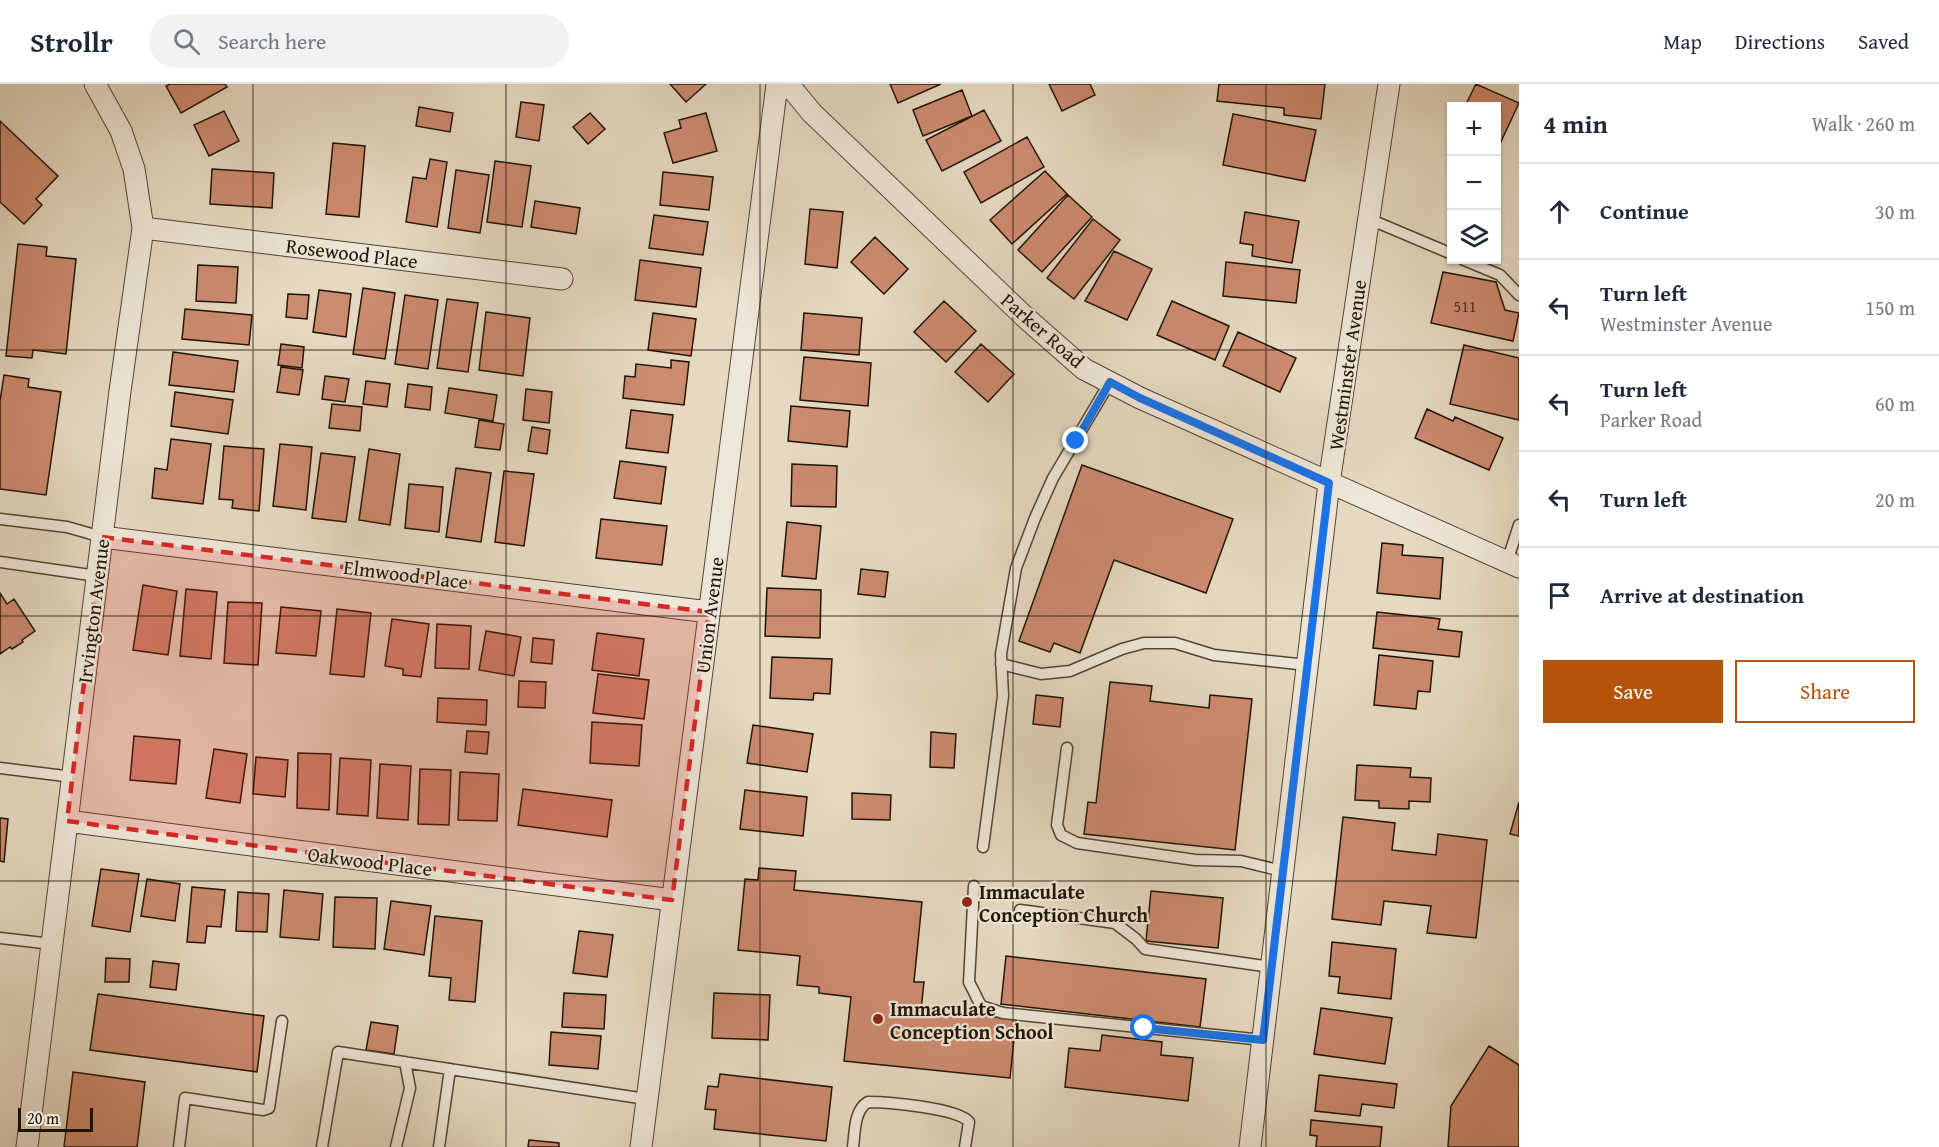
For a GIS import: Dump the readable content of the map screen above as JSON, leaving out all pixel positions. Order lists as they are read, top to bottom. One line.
{"streets":{"street":["Rosewood Place","Parker Road","Westminster Avenue","Elmwood Place","Irvington Avenue","Union Avenue","Oakwood Place"]},"crossings":[["Rosewood Place","Irvington Avenue"],["Parker Road","Westminster Avenue"],["Elmwood Place","Irvington Avenue"],["Elmwood Place","Union Avenue"],["Irvington Avenue","Oakwood Place"],["Union Avenue","Oakwood Place"]],"places":["Immaculate Conception Church","Immaculate Conception School"],"house_numbers":["511"],"scale_bar":"20 m","page":{"header":"Strollr","search":"Search here","nav":["Map","Directions","Saved"],"heading":["4 min","Walk · 260 m"],"map_buttons":["+","−"],"list":[["Continue","30 m"],["Turn left","Westminster Avenue","150 m"],["Turn left","Parker Road","60 m"],["Turn left","20 m"],"Arrive at destination"],"buttons":["Save","Share"],"scale":"20 m"}}
